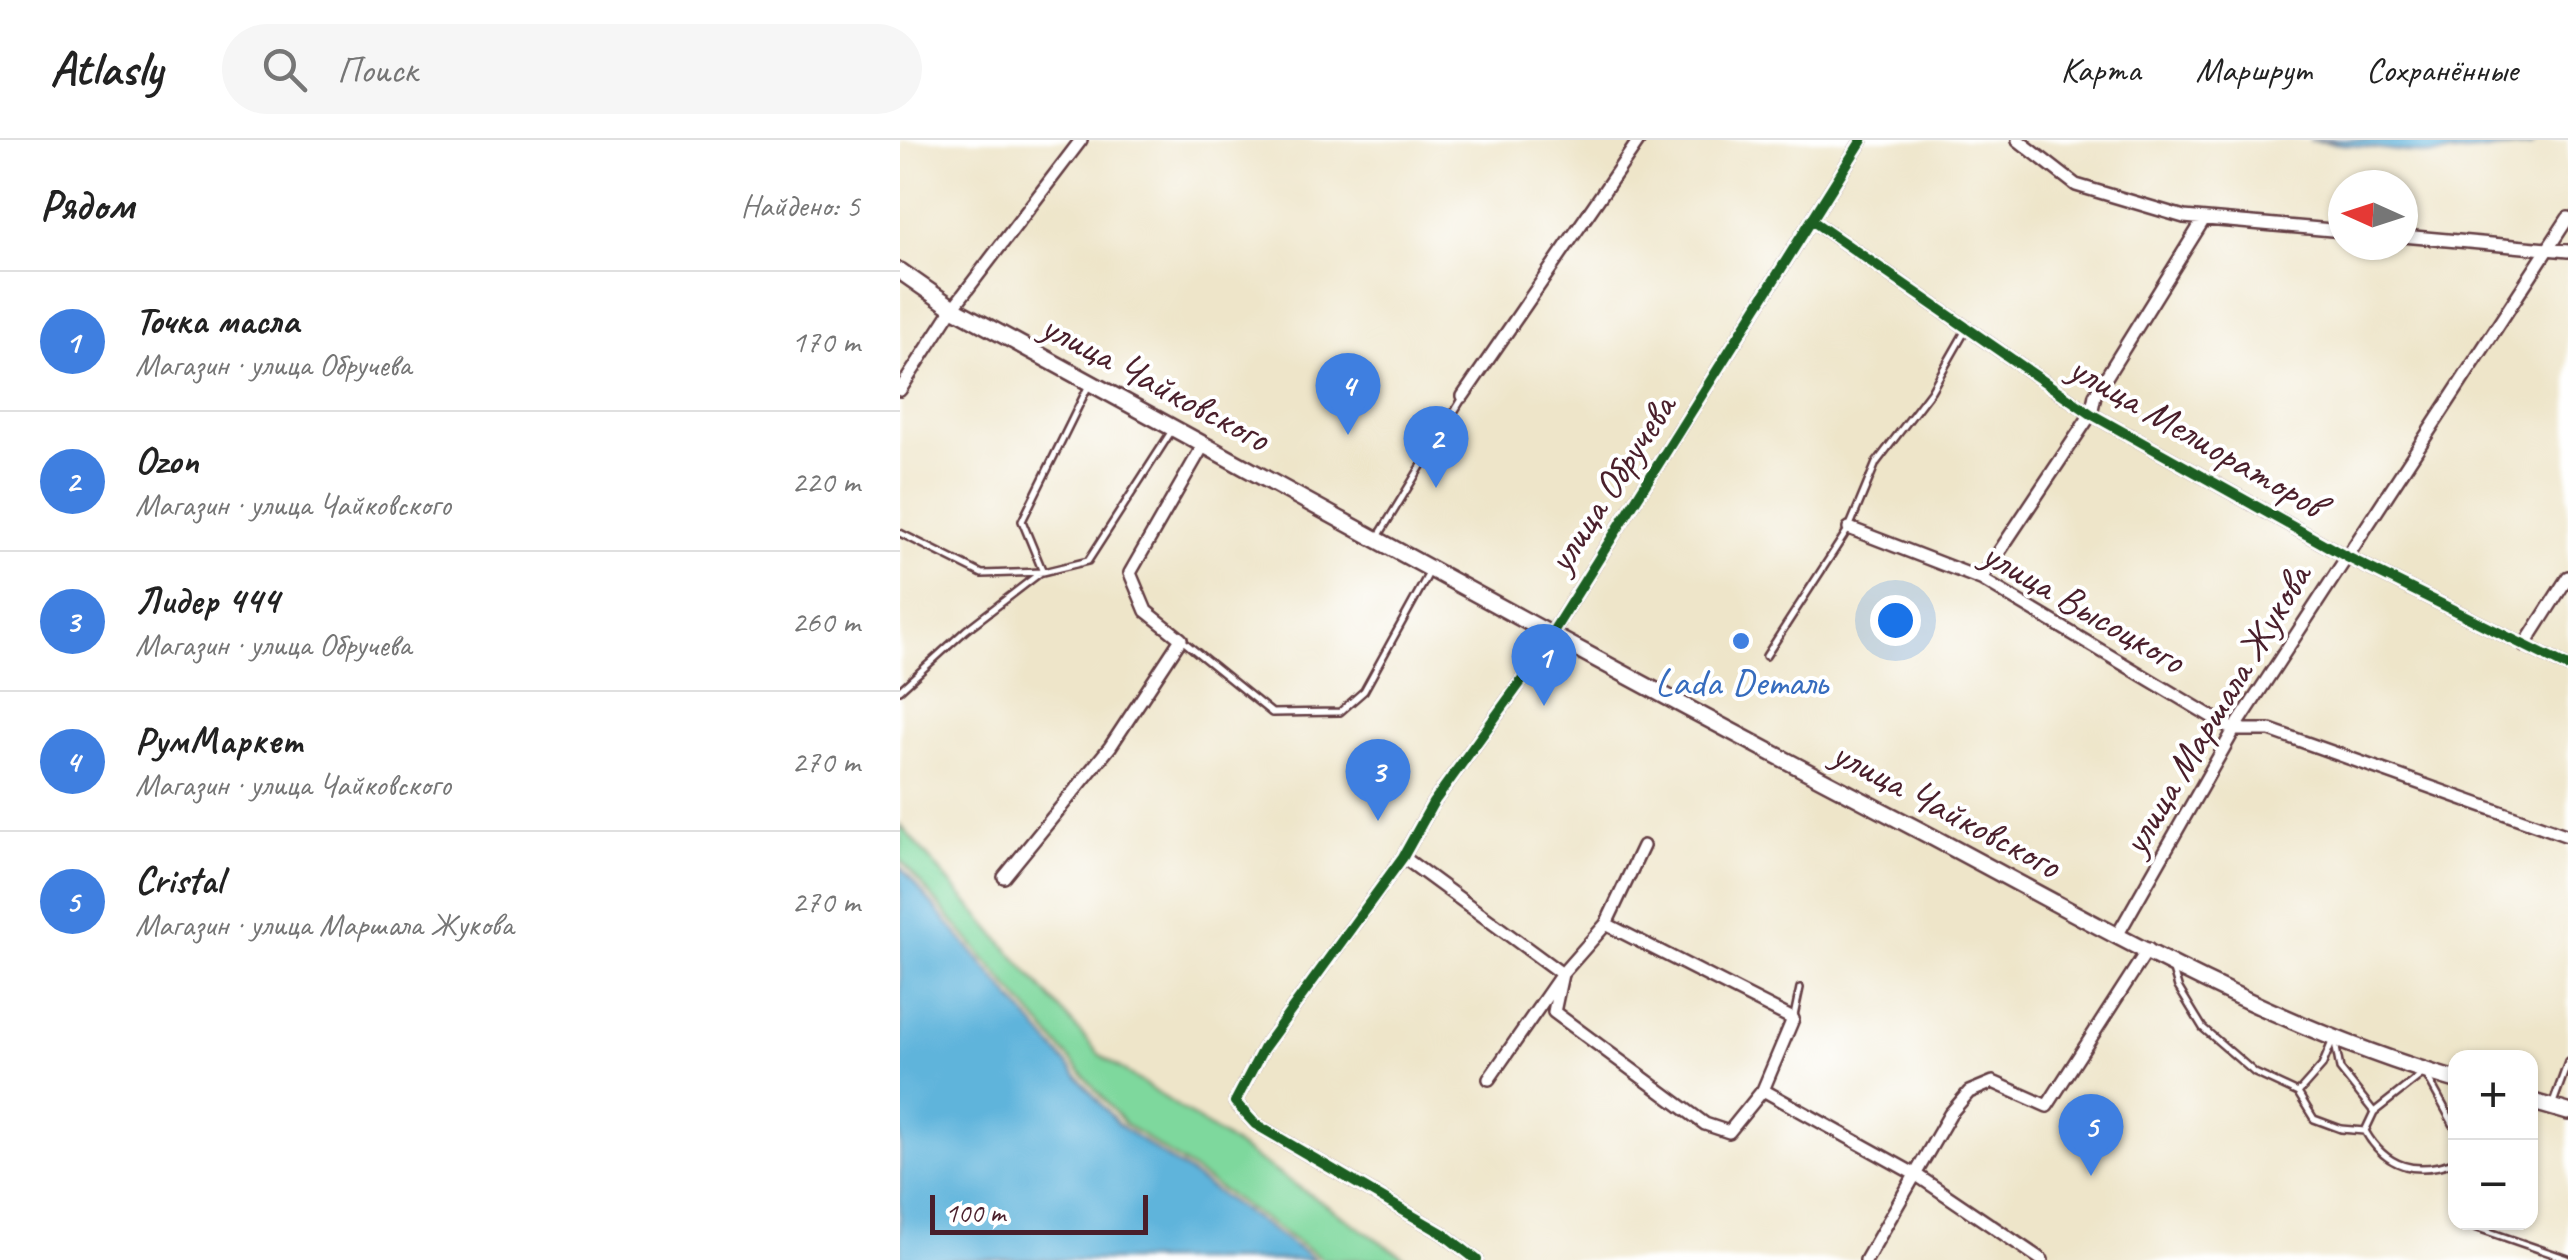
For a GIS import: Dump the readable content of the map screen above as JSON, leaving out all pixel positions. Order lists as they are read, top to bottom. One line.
{"streets":{"main road":["улица Чайковского"],"street":["улица Мелиораторов","улица Обручева","улица Высоцкого","улица Маршала Жукова"]},"crossings":[["улица Чайковского","улица Обручева"],["улица Чайковского","улица Маршала Жукова"],["улица Мелиораторов","улица Обручева"],["улица Мелиораторов","улица Маршала Жукова"],["улица Высоцкого","улица Маршала Жукова"]],"places":["Lada Dеталь"],"scale_bar":"100 m","north":"left","page":{"header":"Atlasly","search":"Поиск","nav":["Карта","Маршрут","Сохранённые"],"heading":["Рядом","Найдено: 5"],"list":[{"mark":"1","name":"Точка масла","note":"Магазин · улица Обручева","value":"170 m"},{"mark":"2","name":"Ozon","note":"Магазин · улица Чайковского","value":"220 m"},{"mark":"3","name":"Лидер 444","note":"Магазин · улица Обручева","value":"260 m"},{"mark":"4","name":"РумМаркет","note":"Магазин · улица Чайковского","value":"270 m"},{"mark":"5","name":"Cristal","note":"Магазин · улица Маршала Жукова","value":"270 m"}],"pins":["4","2","1","3","5"],"map_buttons":["+","−"],"scale":"100 m"}}
